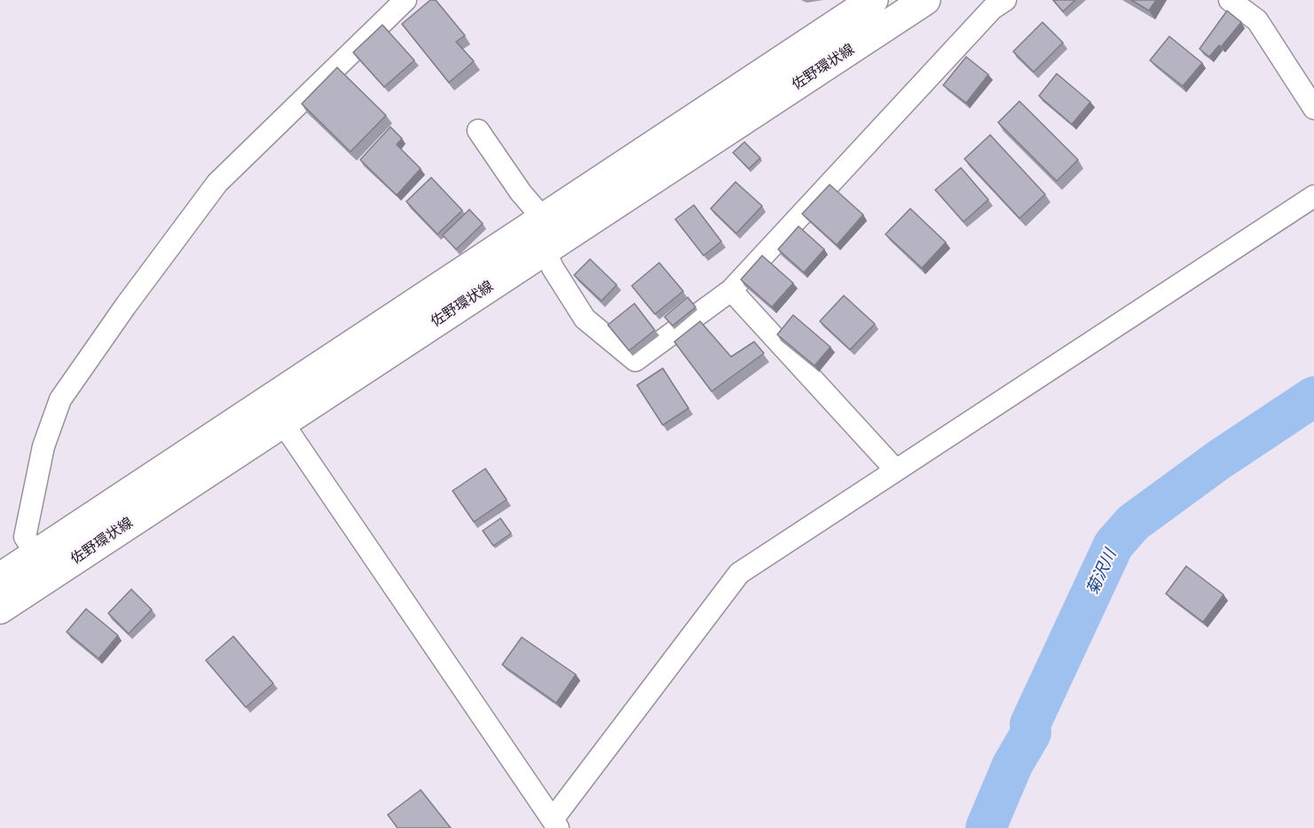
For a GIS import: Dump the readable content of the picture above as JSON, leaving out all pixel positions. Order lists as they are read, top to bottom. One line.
{"streets":{"main road":["佐野環状線"]},"water":["菊沢川"]}
